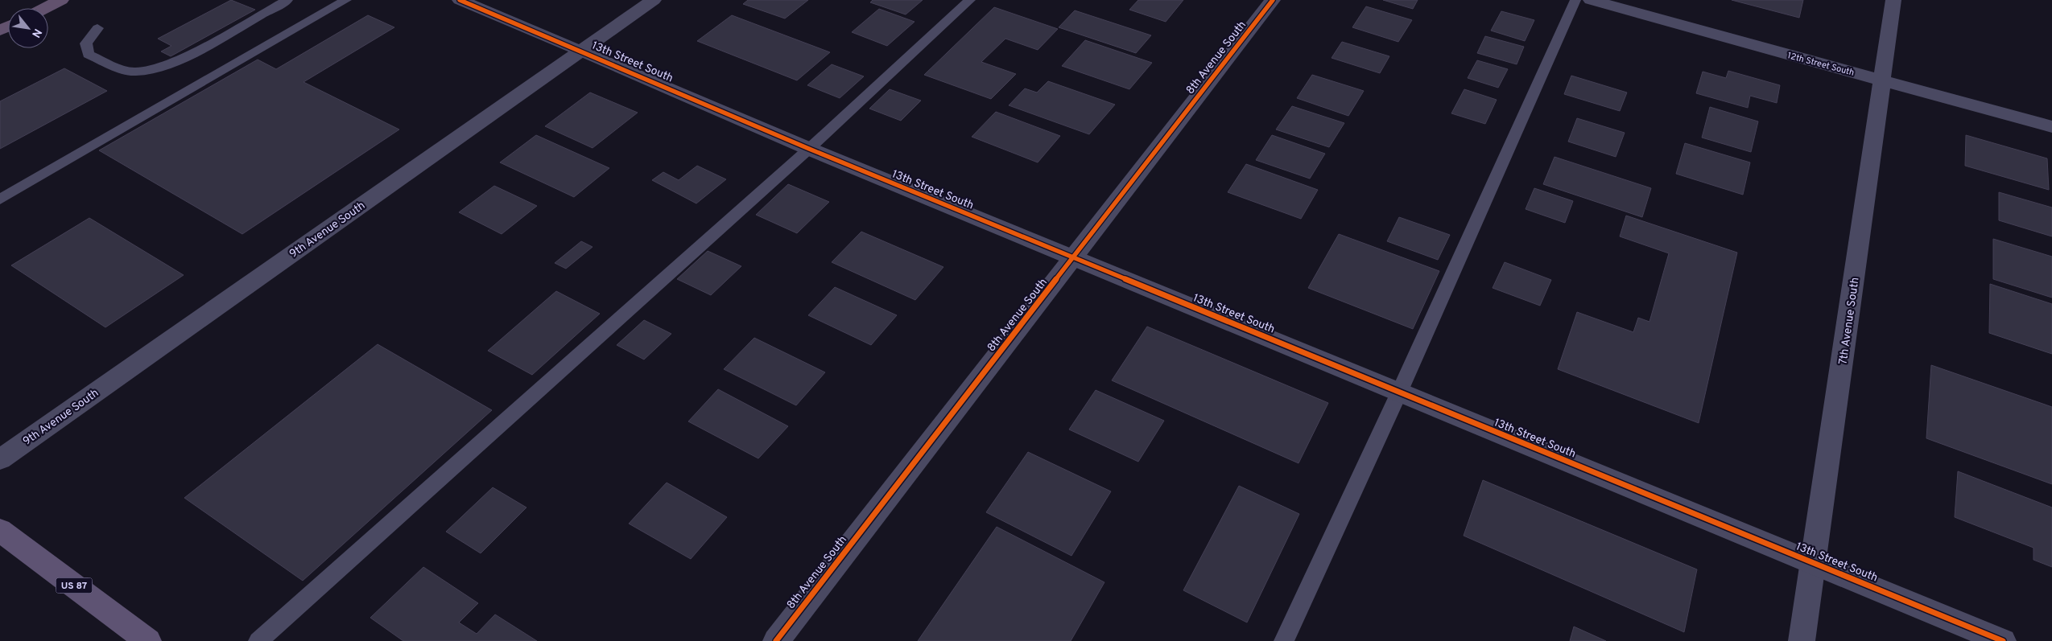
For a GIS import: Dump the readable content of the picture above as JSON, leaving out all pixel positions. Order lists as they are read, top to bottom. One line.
{"streets":{"main road":["US 87"],"street":["8th Avenue South","13th Street South","12th Street South","9th Avenue South","7th Avenue South"]},"crossings":[["8th Avenue South","13th Street South"],["13th Street South","9th Avenue South"],["13th Street South","7th Avenue South"],["12th Street South","7th Avenue South"]],"north":"bottom right"}
